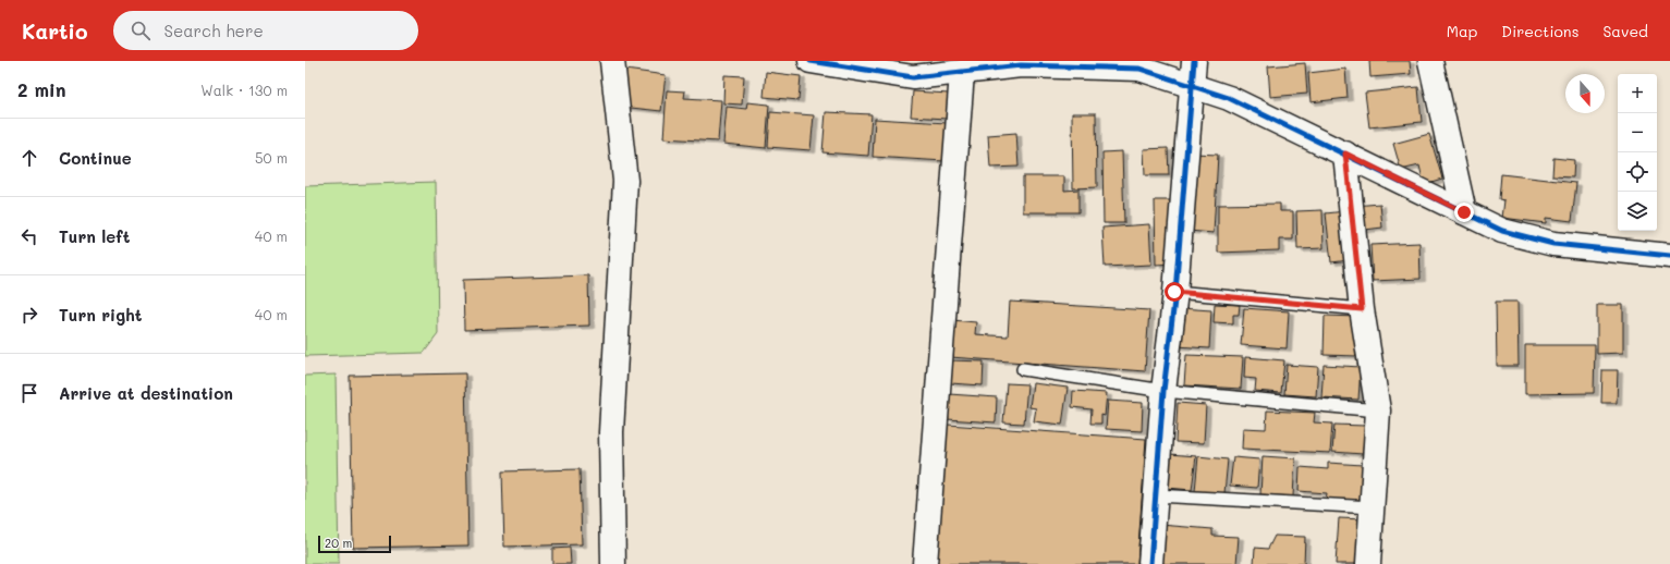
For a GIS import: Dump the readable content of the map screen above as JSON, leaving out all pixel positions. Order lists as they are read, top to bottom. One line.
{"scale_bar":"20 m","north":"bottom","page":{"header":"Kartio","search":"Search here","nav":["Map","Directions","Saved"],"heading":["2 min","Walk · 130 m"],"map_buttons":["+","−"],"list":[["Continue","50 m"],["Turn left","40 m"],["Turn right","40 m"],"Arrive at destination"],"scale":"20 m"}}
